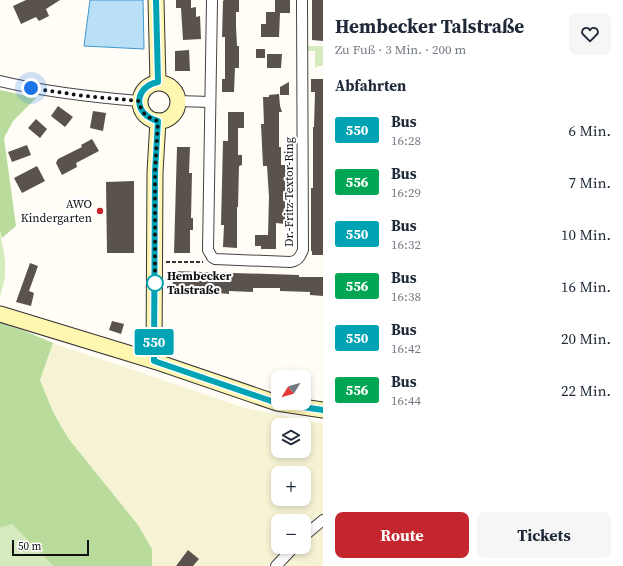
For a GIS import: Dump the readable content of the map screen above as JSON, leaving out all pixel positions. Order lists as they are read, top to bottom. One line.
{"streets":{"street":["Dr.-Fritz-Textor-Ring"]},"places":["AWO Kindergarten","Hembecker Talstraße"],"lines":["bus line 550"],"scale_bar":"50 m","north":"bottom left","page":{"on_map":"550","heading":[["Hembecker Talstraße","Zu Fuß · 3 Min. · 200 m"],"Abfahrten"],"list":[{"mark":"550","name":"Bus","note":"16:28","value":"6 Min."},{"mark":"556","name":"Bus","note":"16:29","value":"7 Min."},{"mark":"550","name":"Bus","note":"16:32","value":"10 Min."},{"mark":"556","name":"Bus","note":"16:38","value":"16 Min."},{"mark":"550","name":"Bus","note":"16:42","value":"20 Min."},{"mark":"556","name":"Bus","note":"16:44","value":"22 Min."}],"map_buttons":["+","−"],"buttons":["Route","Tickets"],"scale":"50 m"}}
